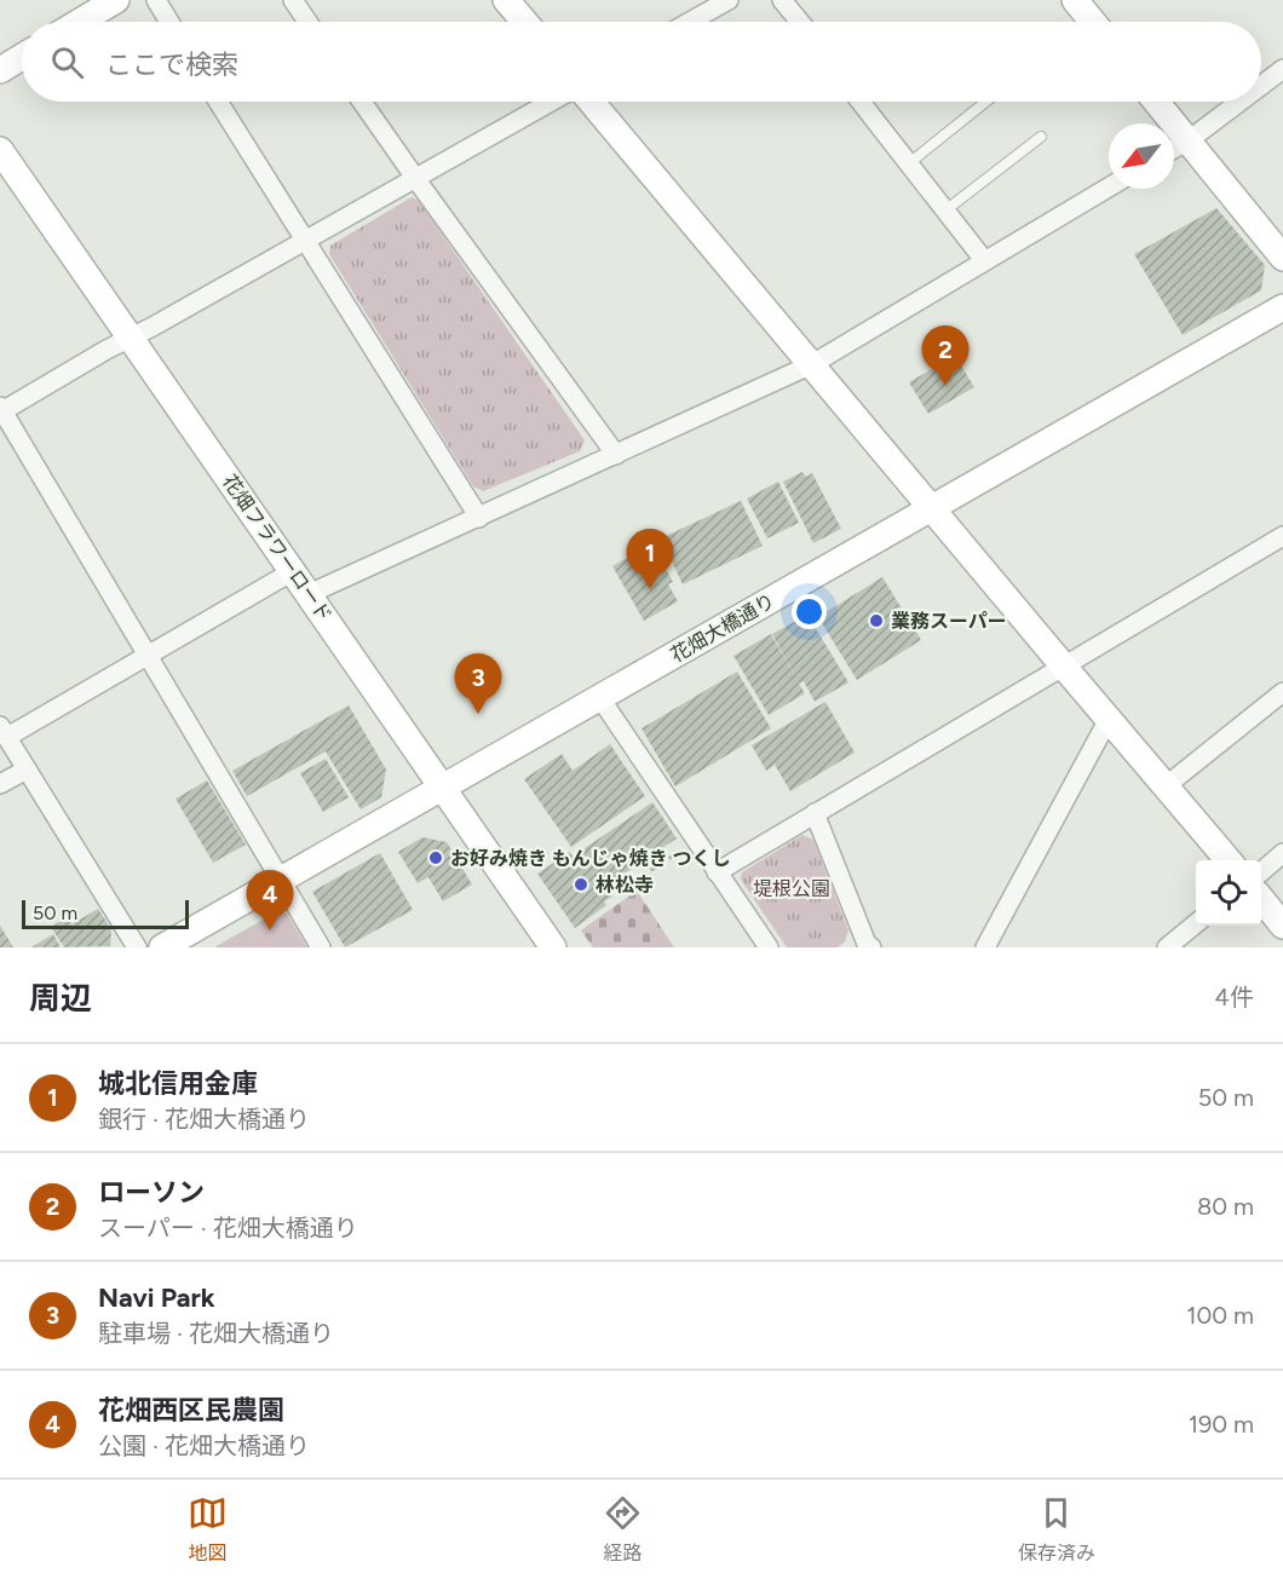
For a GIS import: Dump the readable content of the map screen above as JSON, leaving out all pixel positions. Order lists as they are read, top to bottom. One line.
{"streets":{"street":["花畑フラワーロード","花畑大橋通り"]},"crossings":[["花畑フラワーロード","花畑大橋通り"]],"parks":["堤根公園"],"places":["業務スーパー","お好み焼き もんじゃ焼き つくし","林松寺"],"scale_bar":"50 m","north":"bottom left","page":{"search":"ここで検索","pins":["2","1","3","4"],"scale":"50 m","heading":["周辺","4件"],"list":[{"mark":"1","name":"城北信用金庫","note":"銀行 · 花畑大橋通り","value":"50 m"},{"mark":"2","name":"ローソン","note":"スーパー · 花畑大橋通り","value":"80 m"},{"mark":"3","name":"Navi Park","note":"駐車場 · 花畑大橋通り","value":"100 m"},{"mark":"4","name":"花畑西区民農園","note":"公園 · 花畑大橋通り","value":"190 m"}],"nav":["地図","経路","保存済み"]}}
